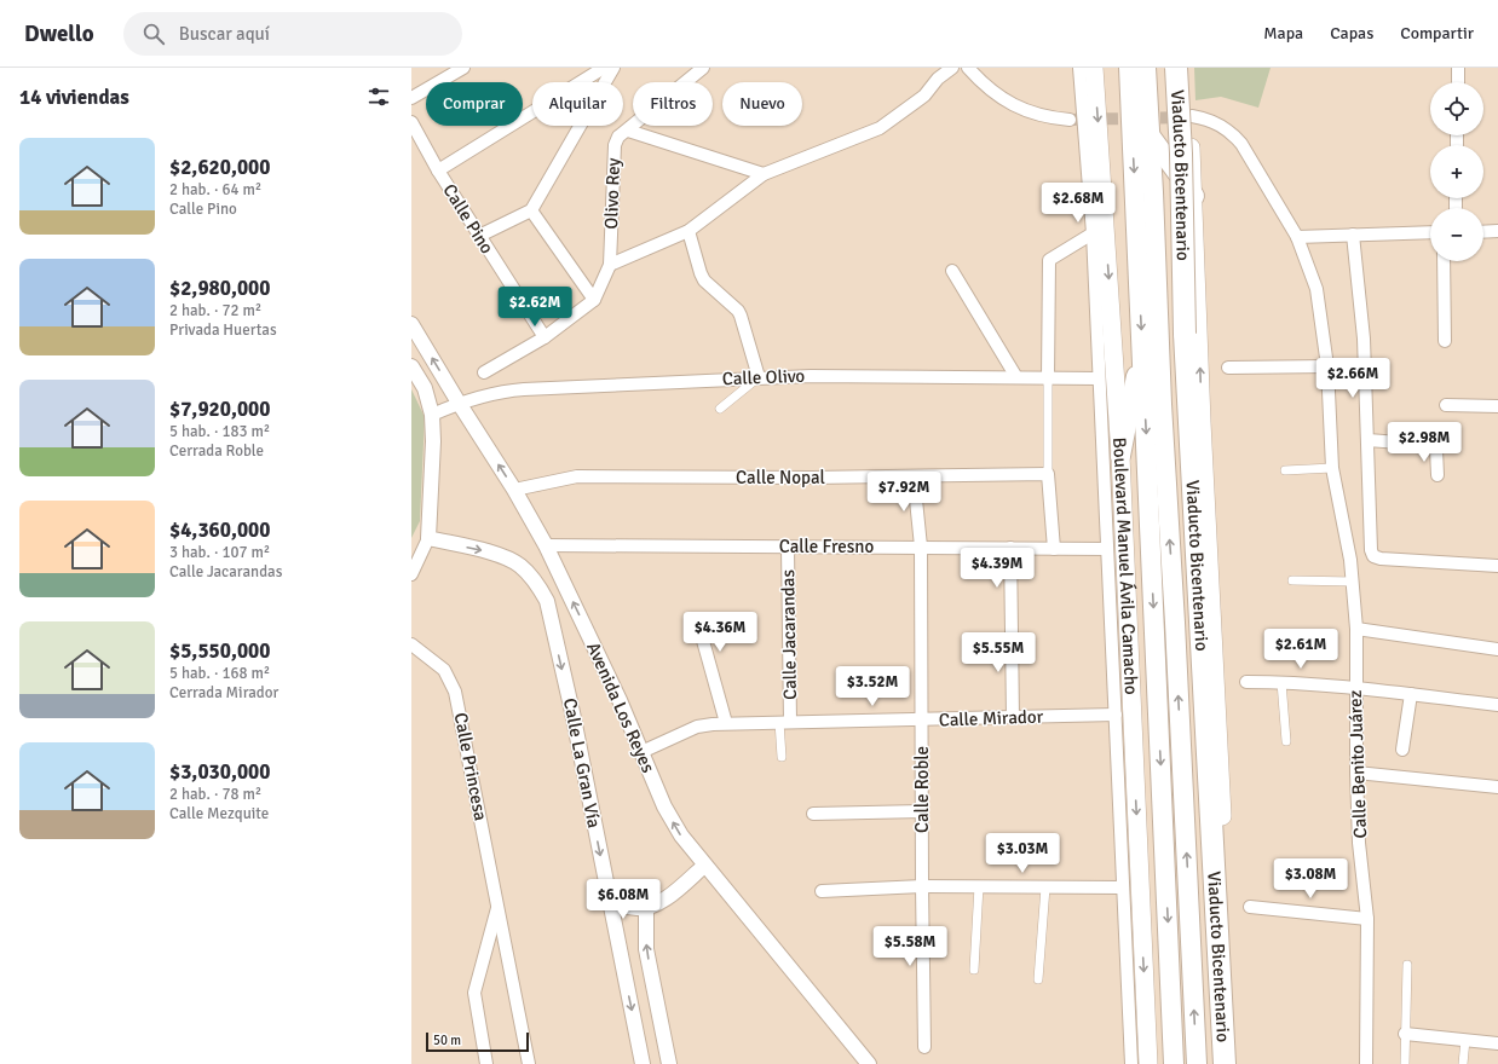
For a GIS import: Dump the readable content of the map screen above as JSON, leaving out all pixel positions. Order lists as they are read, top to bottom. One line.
{"streets":{"highway":["Viaducto Bicentenario","Boulevard Manuel Ávila Camacho"],"street":["Olivo Rey","Calle Pino","Calle Olivo","Calle Nopal","Calle Fresno","Calle Jacarandas","Avenida Los Reyes","Calle Mirador","Calle La Gran Vía","Calle Benito Juárez","Calle Princesa","Calle Roble"]},"crossings":[["Calle Olivo","Boulevard Manuel Ávila Camacho"],["Calle Olivo","Avenida Los Reyes"],["Calle Nopal","Avenida Los Reyes"],["Calle Nopal","Calle Roble"],["Calle Fresno","Boulevard Manuel Ávila Camacho"],["Calle Fresno","Calle Jacarandas"],["Calle Fresno","Avenida Los Reyes"],["Calle Fresno","Calle Roble"],["Boulevard Manuel Ávila Camacho","Calle Mirador"],["Calle Jacarandas","Calle Mirador"],["Avenida Los Reyes","Calle Mirador"],["Calle Mirador","Calle Roble"]],"one_way":["Avenida Los Reyes","Calle La Gran Vía"],"scale_bar":"50 m","page":{"header":"Dwello","search":"Buscar aquí","nav":["Mapa","Capas","Compartir"],"heading":"14 viviendas","map_buttons":["+","−"],"chip":["Comprar","Alquilar","Filtros","Nuevo"],"list":[{"name":"$2,620,000","note":"2 hab. · 64 m² · Calle Pino"},{"name":"$2,980,000","note":"2 hab. · 72 m² · Privada Huertas"},{"name":"$7,920,000","note":"5 hab. · 183 m² · Cerrada Roble"},{"name":"$4,360,000","note":"3 hab. · 107 m² · Calle Jacarandas"},{"name":"$5,550,000","note":"5 hab. · 168 m² · Cerrada Mirador"},{"name":"$3,030,000","note":"2 hab. · 78 m² · Calle Mezquite"}],"price":["$2.68M","$2.62M","$2.66M","$2.98M","$7.92M","$4.39M","$4.36M","$2.61M","$5.55M","$3.52M","$3.03M","$3.08M","$6.08M","$5.58M"],"scale":"50 m"}}
